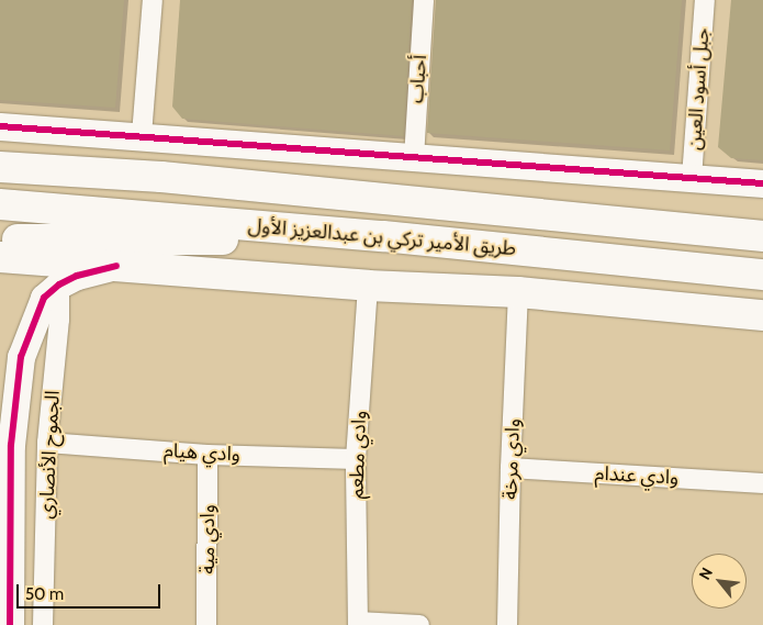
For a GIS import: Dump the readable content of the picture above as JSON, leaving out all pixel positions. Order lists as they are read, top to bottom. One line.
{"streets":{"main road":["طريق الأمير تركي بن عبدالعزيز الأول"],"street":["أحباب","جبل أسود العين","وادي هيام","الجموح الأنصاري","وادي مطعم","وادي مرخة","وادي عندام","وادي مية"]},"crossings":[["وادي هيام","الجموح الأنصاري"],["وادي هيام","وادي مطعم"],["وادي هيام","وادي مية"],["وادي مرخة","وادي عندام"]],"scale_bar":"50 m","north":"top left"}
